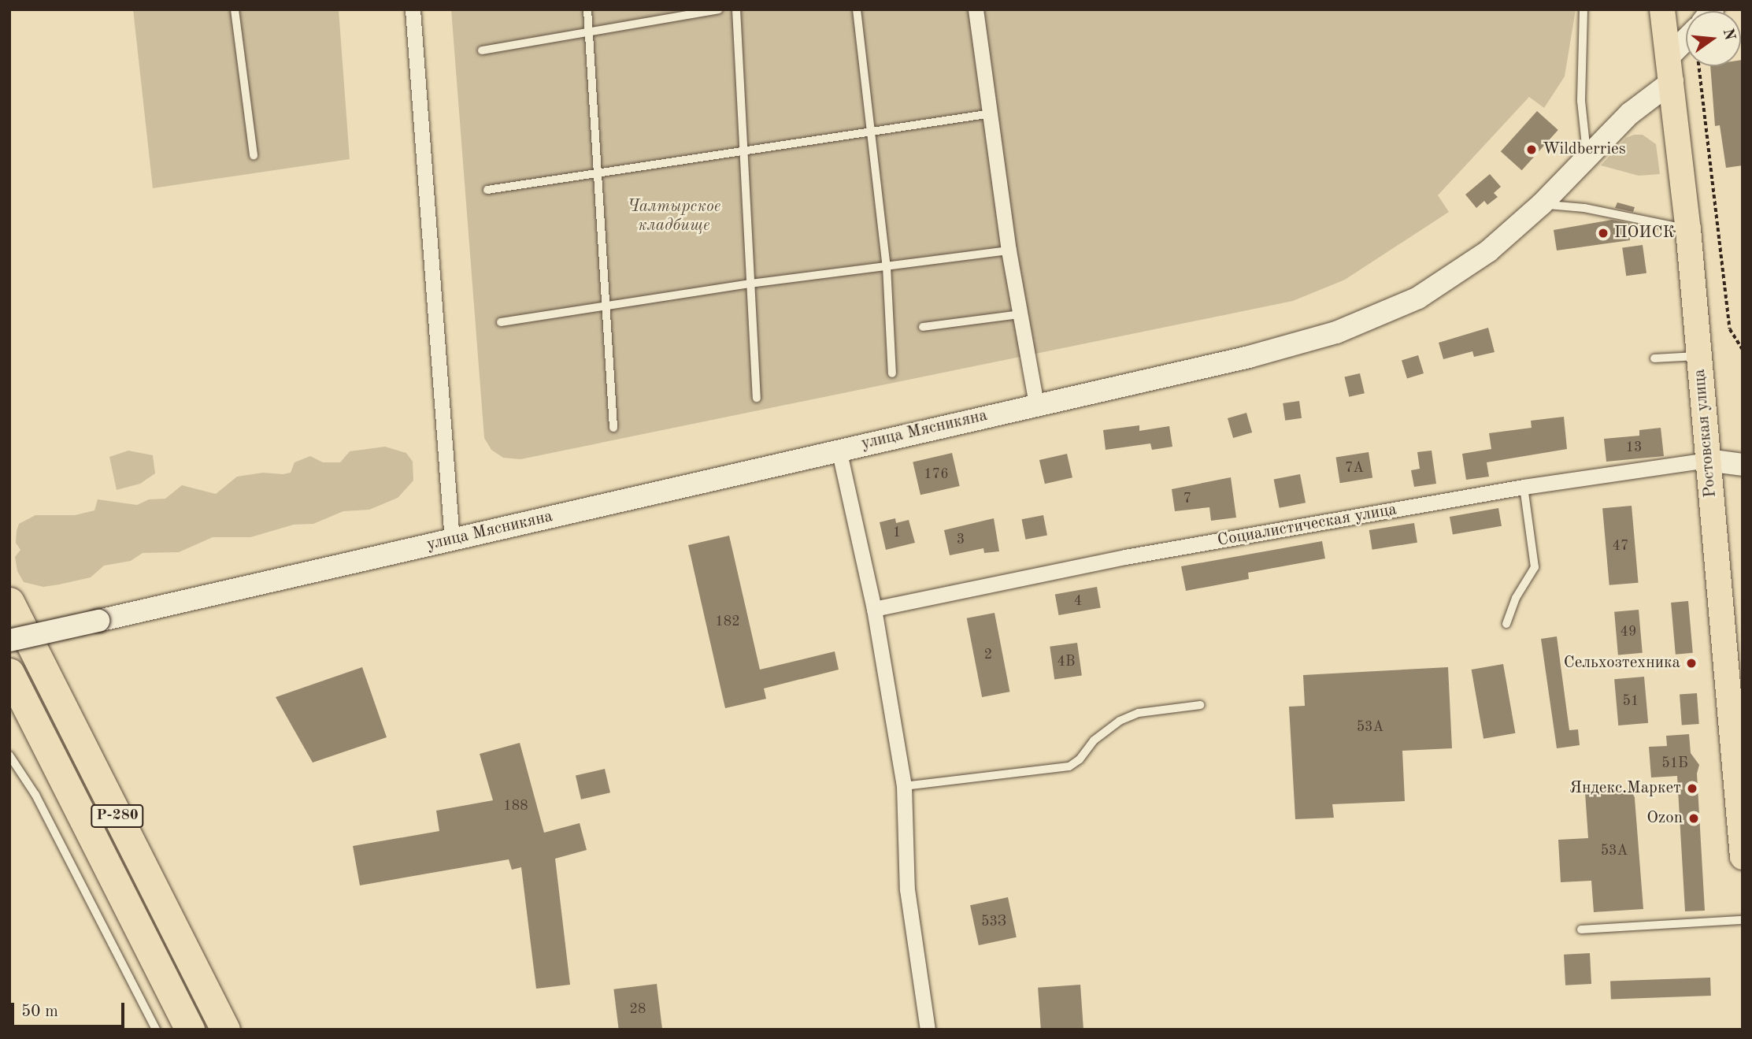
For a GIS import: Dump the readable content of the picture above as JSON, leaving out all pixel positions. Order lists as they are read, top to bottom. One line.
{"streets":{"highway":["Р-280"],"main road":["Ростовская улица"],"street":["улица Мясникяна","Социалистическая улица"]},"crossings":[["улица Мясникяна","Ростовская улица"],["Ростовская улица","Социалистическая улица"]],"parks":["Чалтырское кладбище"],"places":["Wildberries","ПОИСК","Сельхозтехника","Яндекс.Маркет","Ozon"],"house_numbers":["13","7А","176","7","1","3","47","4","182","49","2","4В","51","53А","51Б","188","53А","53З","28"],"scale_bar":"50 m","north":"right"}
